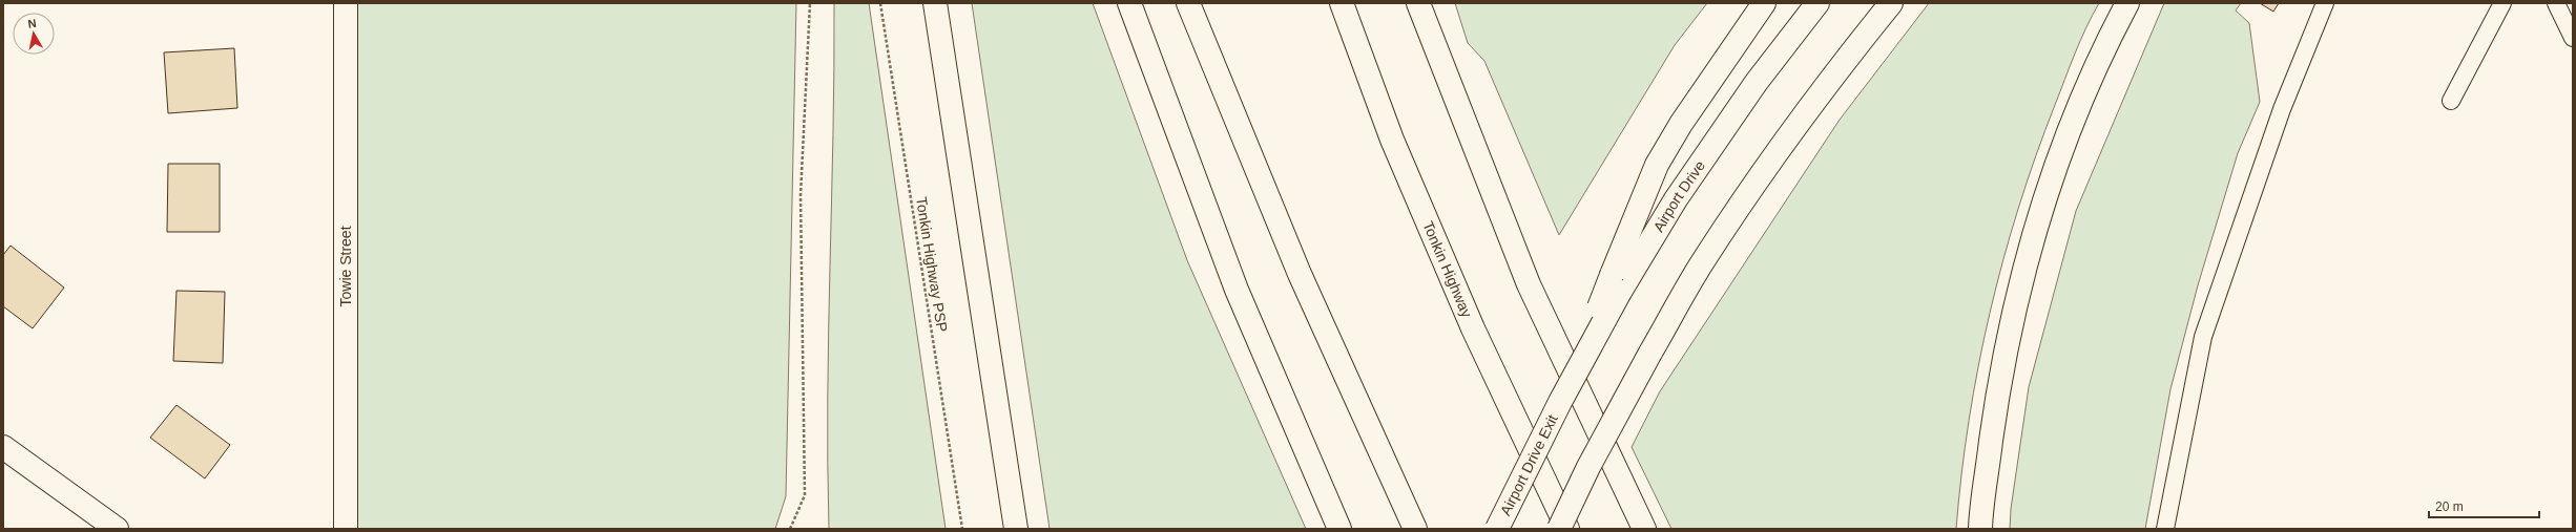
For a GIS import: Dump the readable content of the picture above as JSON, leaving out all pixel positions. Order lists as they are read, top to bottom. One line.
{"streets":{"main road":["Airport Drive","Towie Street","Tonkin Highway","Airport Drive Exit"],"path":["Tonkin Highway PSP"]},"crossings":[["Airport Drive","Airport Drive Exit"]],"scale_bar":"20 m","north":"top"}
